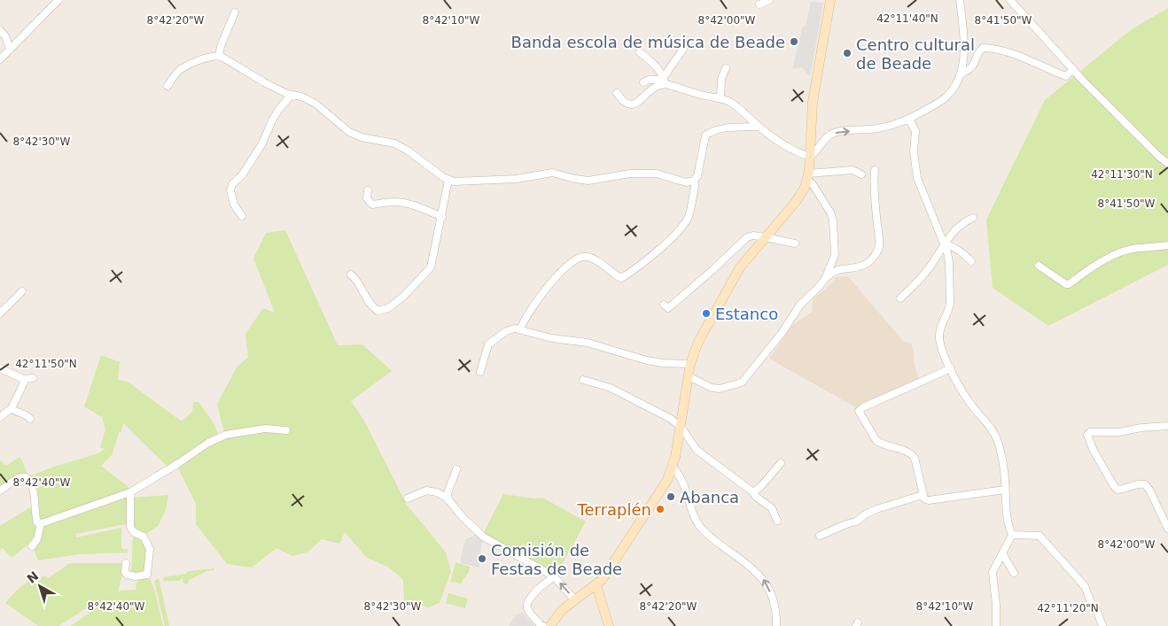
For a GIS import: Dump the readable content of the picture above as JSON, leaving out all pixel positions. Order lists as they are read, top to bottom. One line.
{"places":["Banda escola de música de Beade","Centro cultural de Beade","Estanco","Abanca","Terraplén","Comisión de Festas de Beade"],"north":"top left","coordinates":["42°11'40\"N","8°41'50\"W","8°42'20\"W","8°42'10\"W","8°42'00\"W","8°42'30\"W","42°11'30\"N","42°11'50\"N","8°42'40\"W","42°11'20\"N"]}
